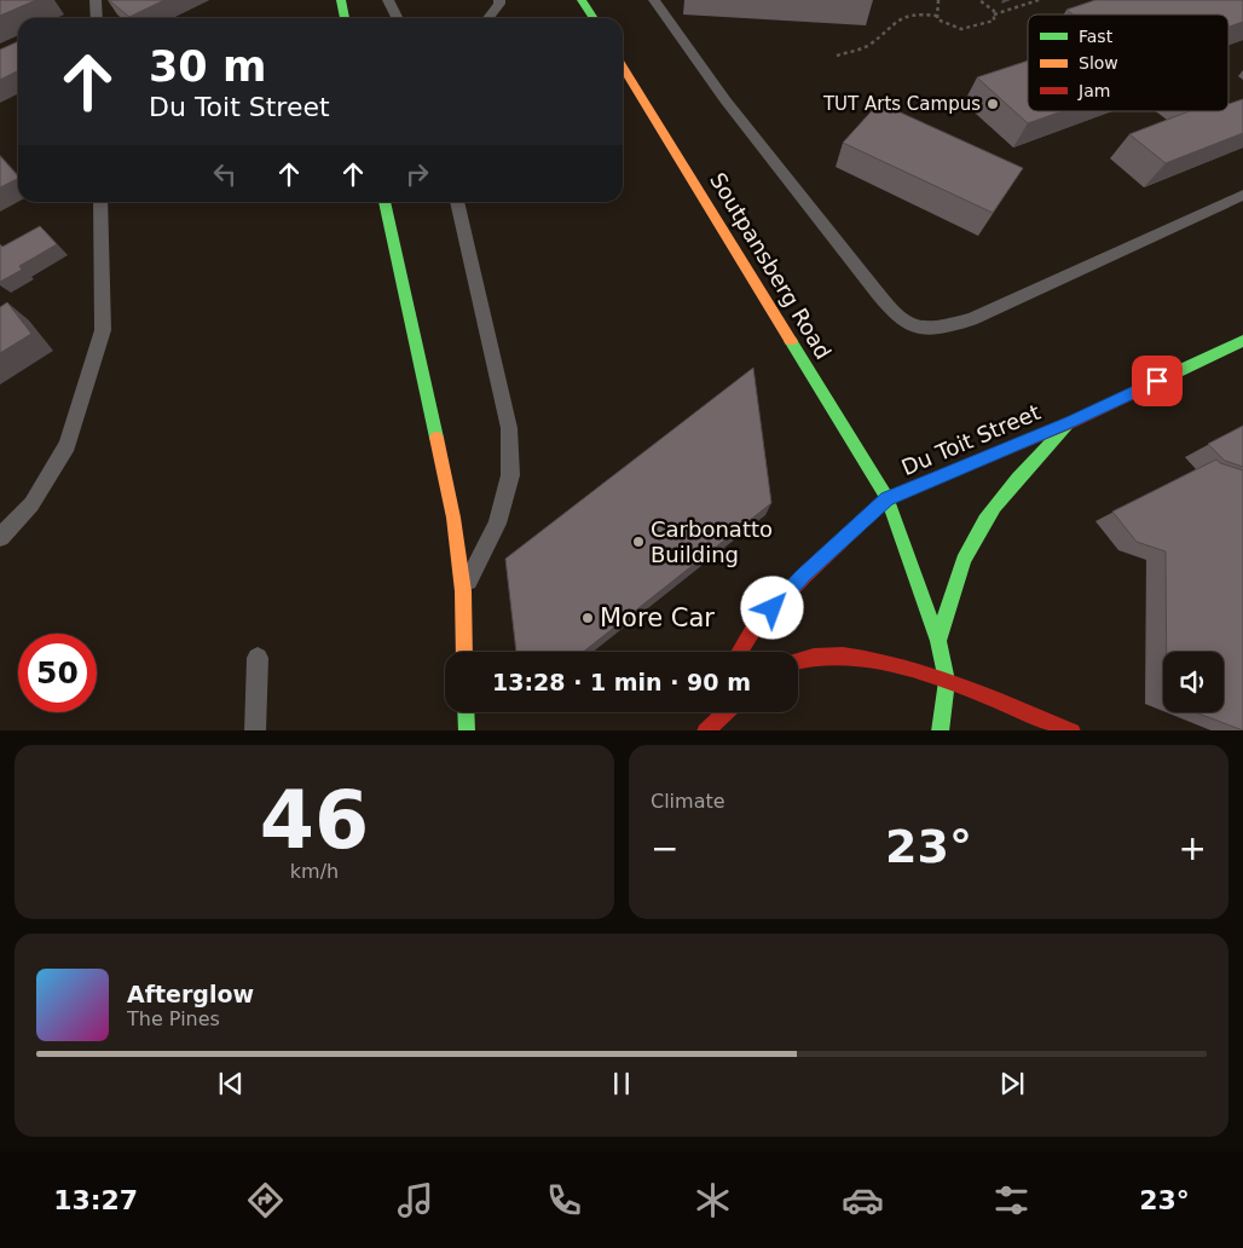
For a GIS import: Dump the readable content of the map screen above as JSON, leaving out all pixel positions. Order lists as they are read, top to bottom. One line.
{"streets":{"main road":["Soutpansberg Road","Du Toit Street"]},"crossings":[["Soutpansberg Road","Du Toit Street"]],"places":["TUT Arts Campus","Carbonatto Building","More Car"],"legend":["Fast","Slow","Jam"],"page":{"turn":["30 m","Du Toit Street"],"limit":"50","trip":"13:28 · 1 min · 90 m","tile":[["46","km/h"],"Climate"],"heat":["−","23°","+"],"song":["Afterglow","The Pines"],"tabs":["13:27","23°"]}}
